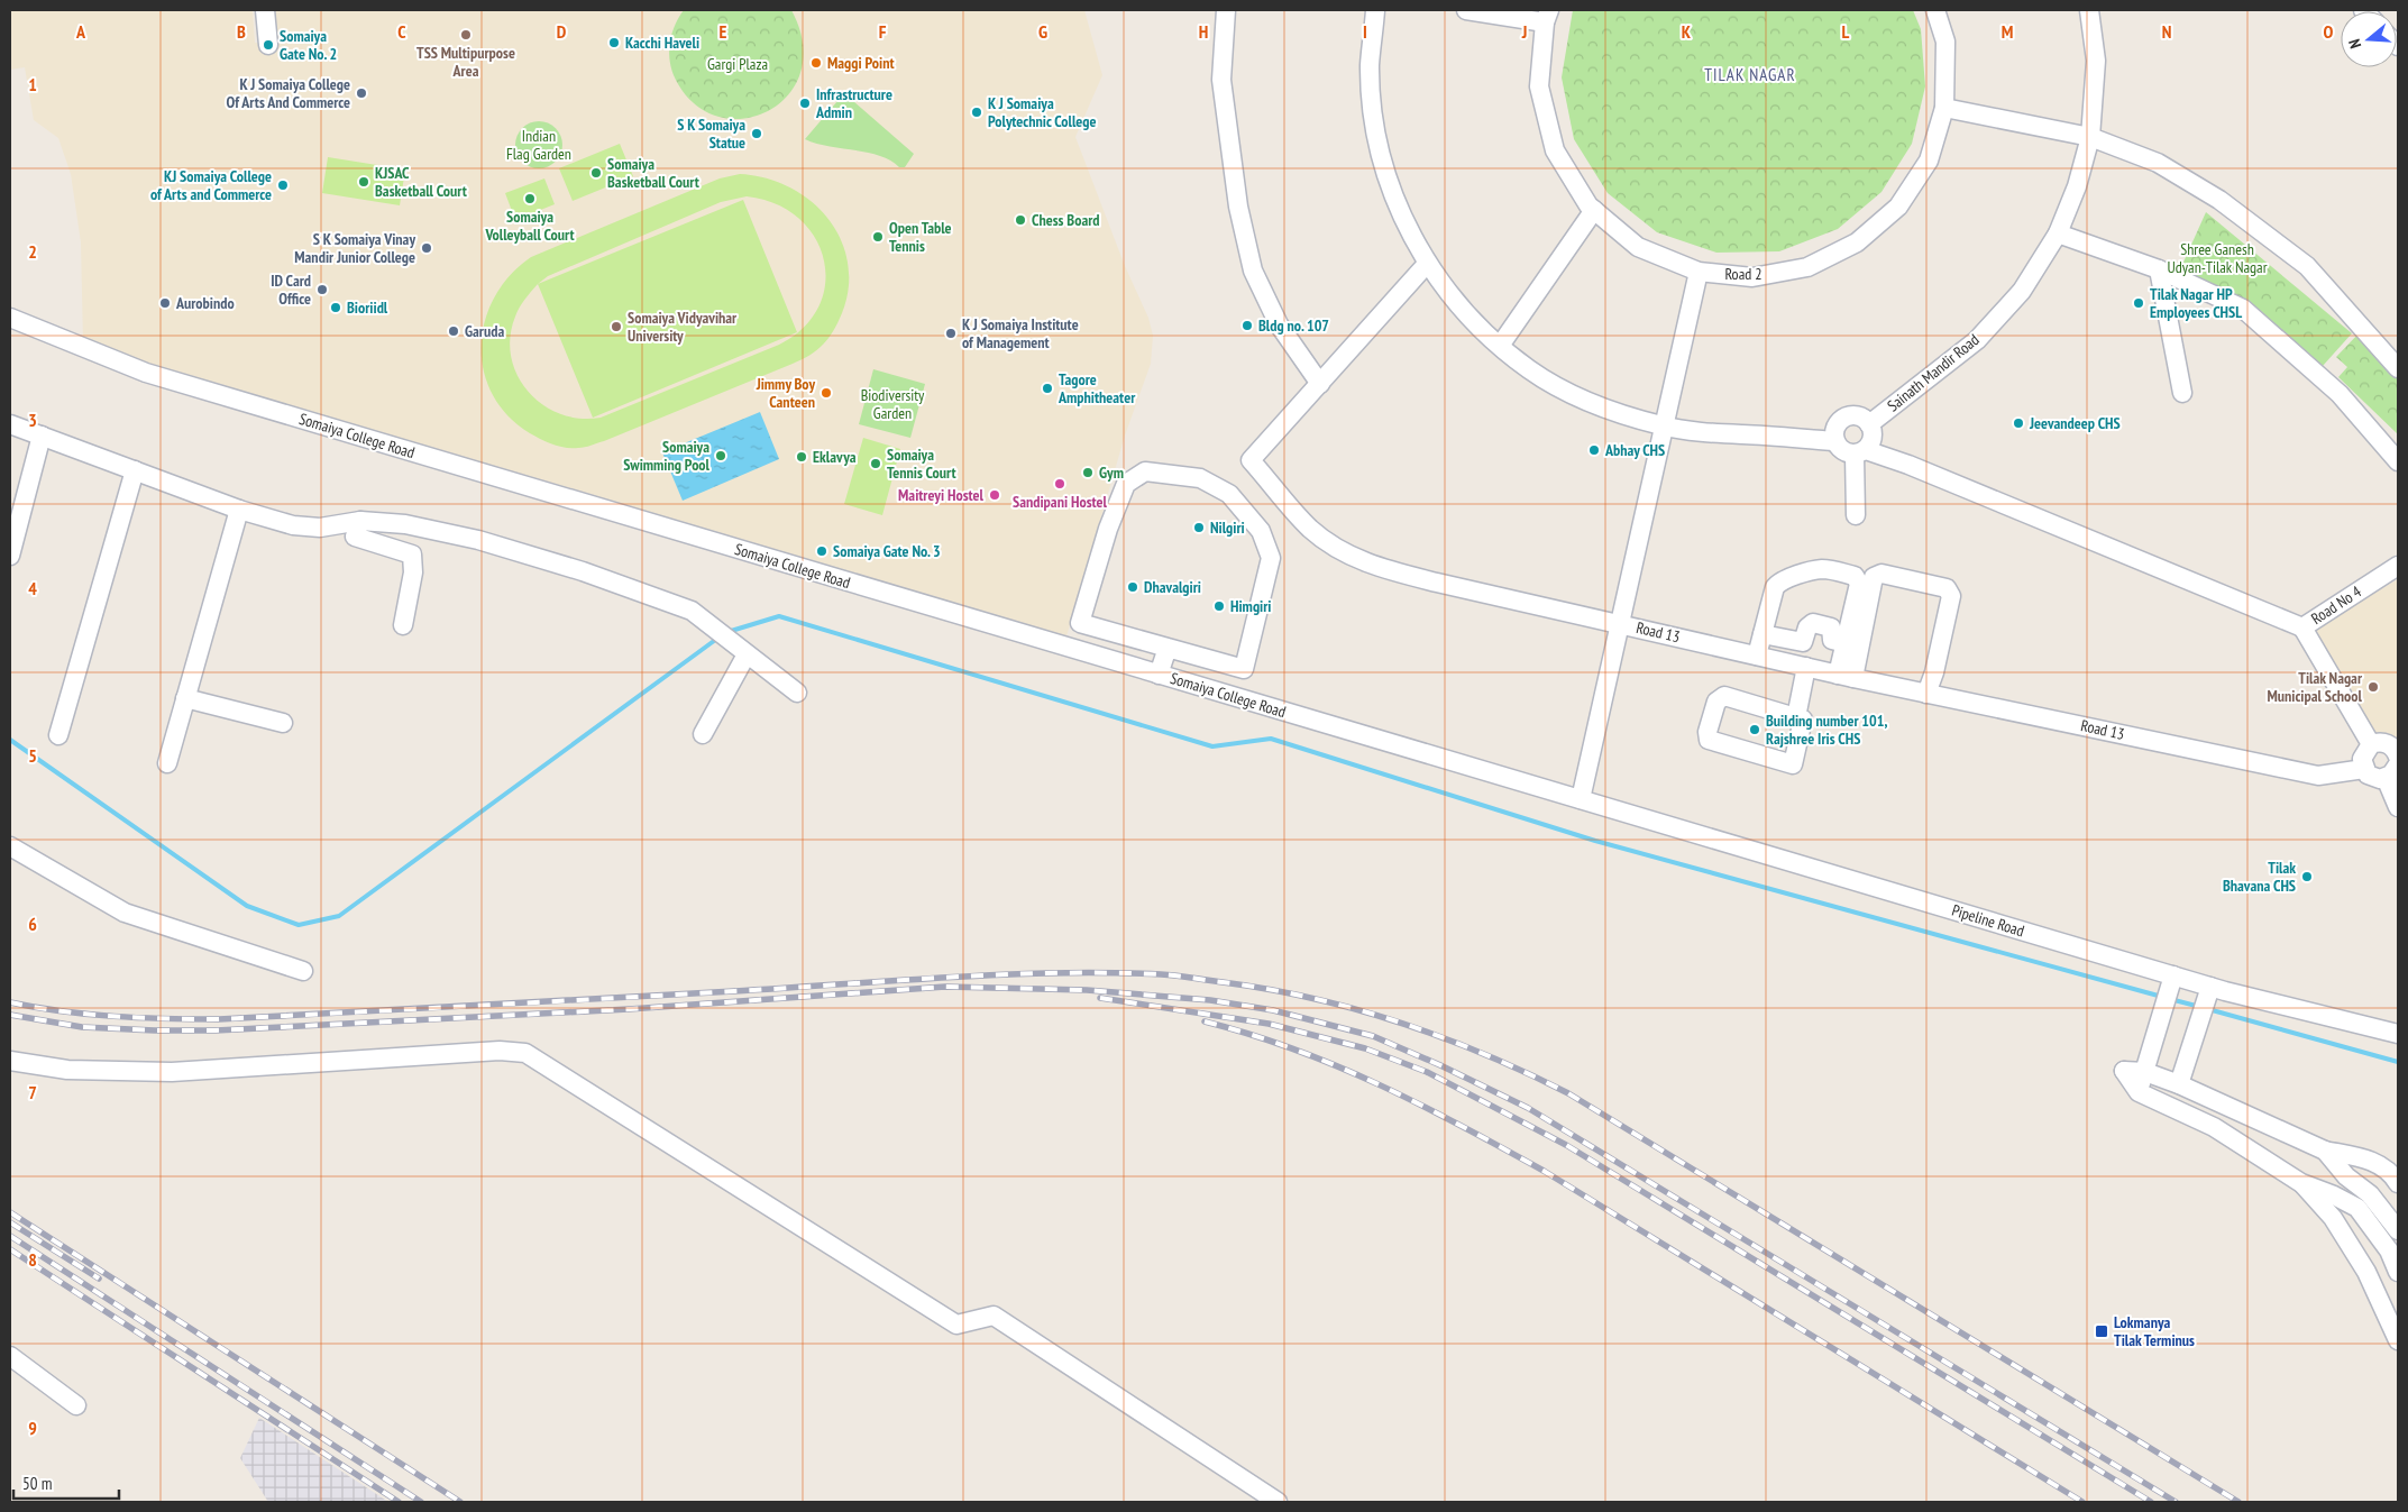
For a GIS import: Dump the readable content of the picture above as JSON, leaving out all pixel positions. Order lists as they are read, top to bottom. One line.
{"streets":{"street":["Road 2","Sainath Mandir Road","Somaiya College Road","Road No 4","Road 13","Pipeline Road"]},"crossings":[["Somaiya College Road","Pipeline Road"]],"districts":["TILAK NAGAR"],"parks":["Gargi Plaza","Indian Flag Garden","Shree Ganesh Udyan-Tilak Nagar","Biodiversity Garden"],"places":{"other":["TSS Multipurpose Area","Kacchi Haveli","Somaiya Gate No. 2","Maggi Point","K J Somaiya College Of Arts And Commerce","Infrastructure Admin","K J Somaiya Polytechnic College","S K Somaiya Statue","Somaiya Basketball Court","KJSAC Basketball Court","KJ Somaiya College of Arts and Commerce","Somaiya Volleyball Court","Chess Board","Open Table Tennis","S K Somaiya Vinay Mandir Junior College","ID Card Office","Aurobindo","Tilak Nagar HP Employees CHSL","Bioriidl","Bldg no. 107","Somaiya Vidyavihar University","Garuda","K J Somaiya Institute of Management","Tagore Amphitheater","Jimmy Boy Canteen","Jeevandeep CHS","Abhay CHS","Somaiya Swimming Pool","Eklavya","Somaiya Tennis Court","Gym","Sandipani Hostel","Maitreyi Hostel","Nilgiri","Somaiya Gate No. 3","Dhavalgiri","Himgiri","Tilak Nagar Municipal School","Building number 101, Rajshree Iris CHS","Tilak Bhavana CHS"],"transit":["Lokmanya Tilak Terminus"]},"scale_bar":"50 m","north":"left","grid":{"columns":["A","B","C","D","E","F","G","H","I","J","K","L","M","N","O"],"rows":["1","2","3","4","5","6","7","8","9"]}}
